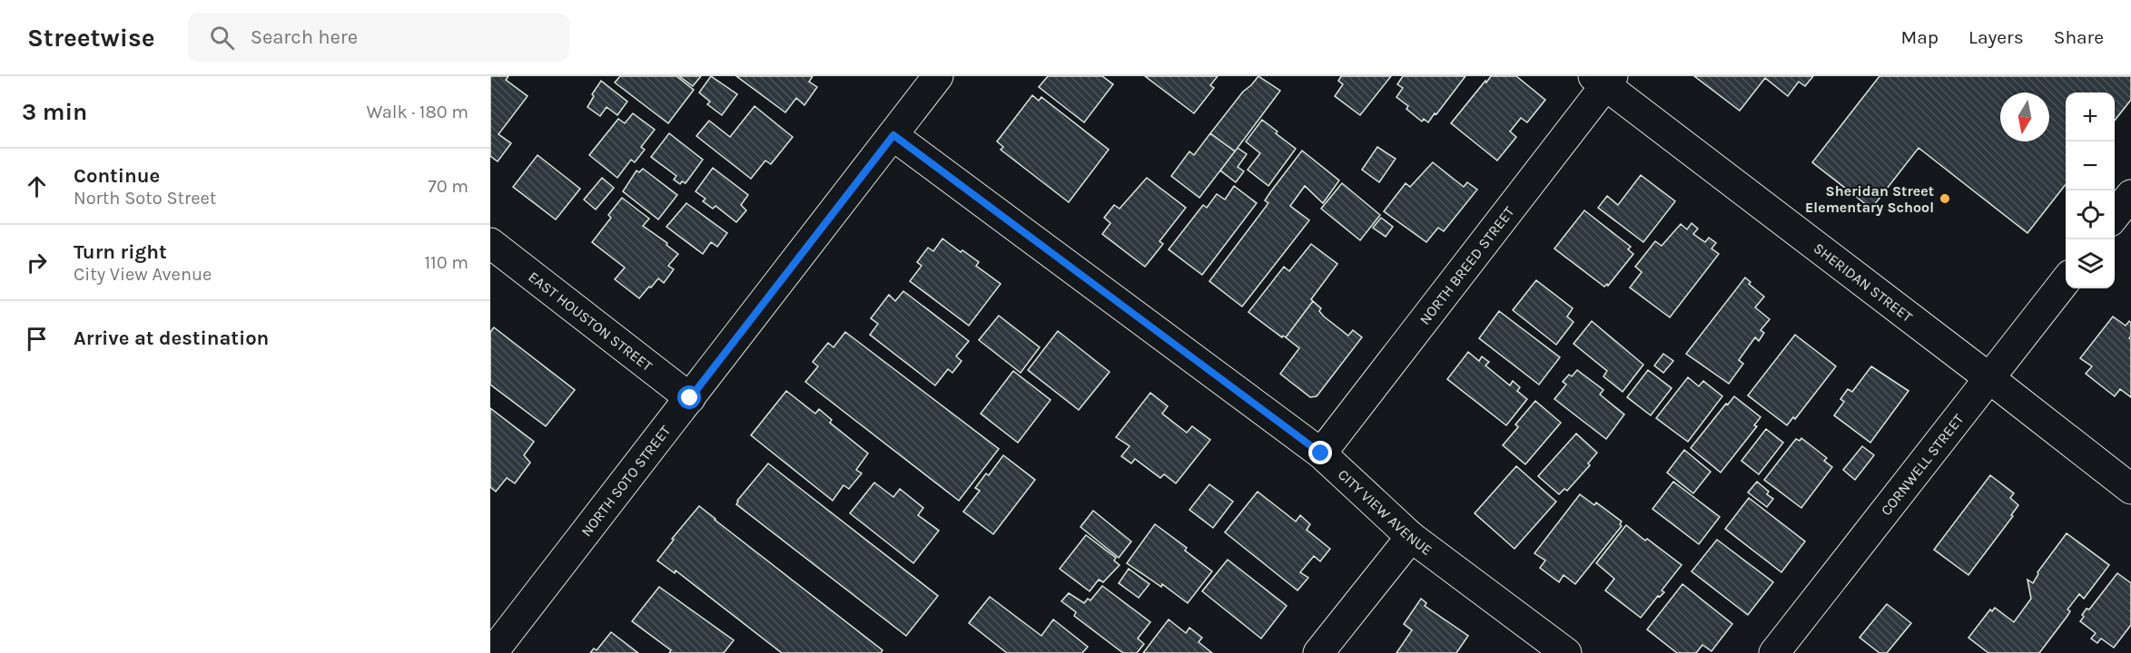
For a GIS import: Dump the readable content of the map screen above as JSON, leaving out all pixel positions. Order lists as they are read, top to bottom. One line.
{"streets":{"street":["NORTH BREED STREET","SHERIDAN STREET","EAST HOUSTON STREET","CORNWELL STREET","NORTH SOTO STREET","CITY VIEW AVENUE"]},"crossings":[["NORTH BREED STREET","SHERIDAN STREET"],["NORTH BREED STREET","CITY VIEW AVENUE"],["SHERIDAN STREET","CORNWELL STREET"],["EAST HOUSTON STREET","NORTH SOTO STREET"],["NORTH SOTO STREET","CITY VIEW AVENUE"]],"places":["Sheridan Street Elementary School"],"north":"bottom","page":{"header":"Streetwise","search":"Search here","nav":["Map","Layers","Share"],"heading":["3 min","Walk · 180 m"],"map_buttons":["+","−"],"list":[["Continue","North Soto Street","70 m"],["Turn right","City View Avenue","110 m"],"Arrive at destination"]}}
